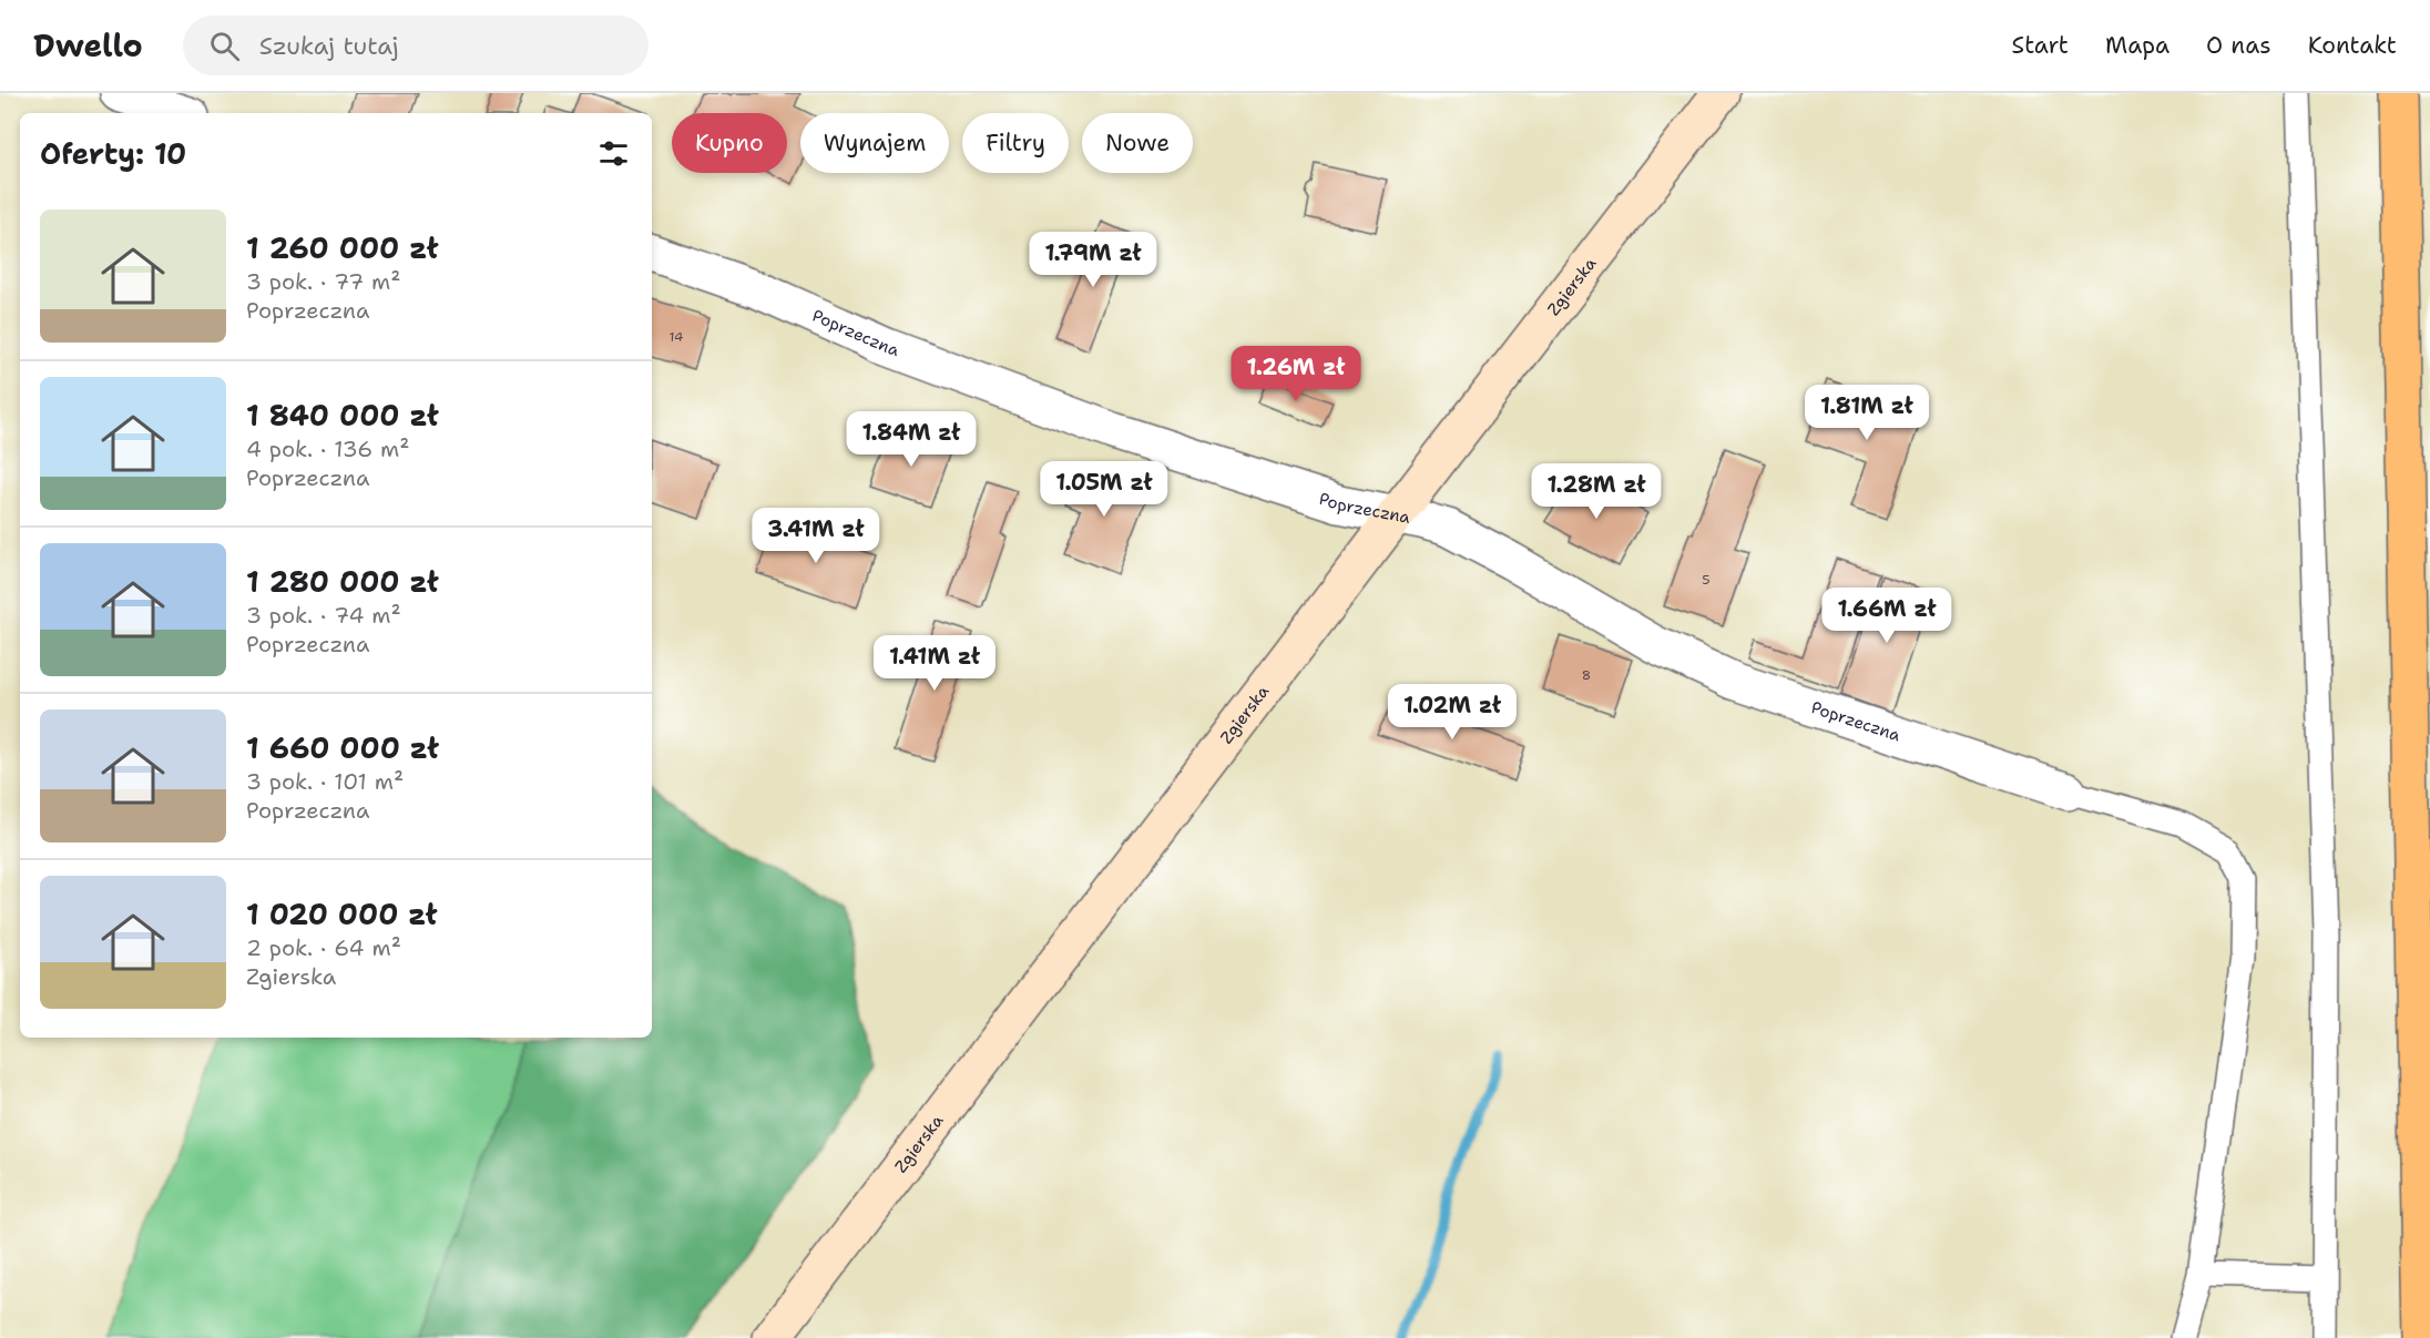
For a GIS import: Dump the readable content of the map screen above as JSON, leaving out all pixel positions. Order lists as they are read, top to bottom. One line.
{"streets":{"main road":["Zgierska"],"street":["Poprzeczna"]},"crossings":[["Zgierska","Poprzeczna"]],"house_numbers":["14","5","8"],"page":{"header":"Dwello","search":"Szukaj tutaj","nav":["Start","Mapa","O nas","Kontakt"],"chip":["Kupno","Wynajem","Filtry","Nowe"],"heading":"Oferty: 10","list":[{"name":"1 260 000 zł","note":"3 pok. · 77 m² · Poprzeczna"},{"name":"1 840 000 zł","note":"4 pok. · 136 m² · Poprzeczna"},{"name":"1 280 000 zł","note":"3 pok. · 74 m² · Poprzeczna"},{"name":"1 660 000 zł","note":"3 pok. · 101 m² · Poprzeczna"},{"name":"1 020 000 zł","note":"2 pok. · 64 m² · Zgierska"}],"price":["1.79M zł","1.26M zł","1.81M zł","1.84M zł","1.05M zł","1.28M zł","3.41M zł","1.66M zł","1.41M zł","1.02M zł"]}}
